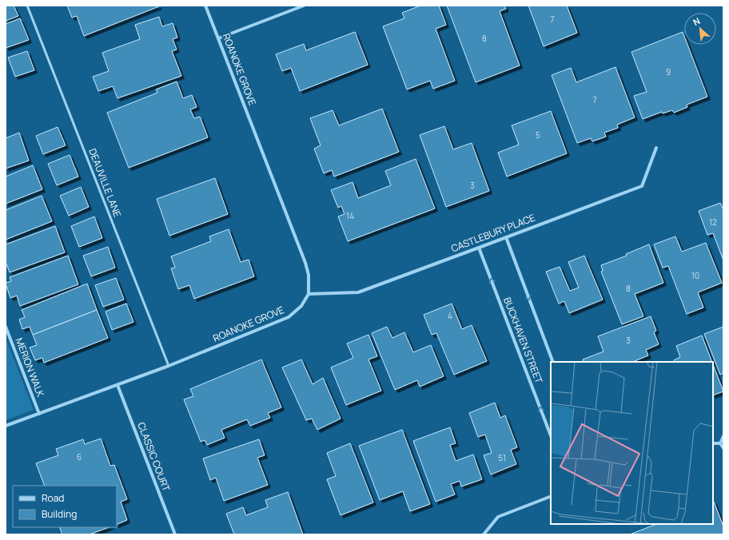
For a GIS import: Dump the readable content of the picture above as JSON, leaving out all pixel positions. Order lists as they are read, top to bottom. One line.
{"streets":{"street":["ROANOKE GROVE","CASTLEBURY PLACE","BUCKHAVEN STREET","MERION WALK","CLASSIC COURT"],"lane":["DEAUVILLE LANE"]},"crossings":[["ROANOKE GROVE","DEAUVILLE LANE"],["ROANOKE GROVE","CASTLEBURY PLACE"],["ROANOKE GROVE","MERION WALK"],["ROANOKE GROVE","CLASSIC COURT"],["CASTLEBURY PLACE","BUCKHAVEN STREET"]],"house_numbers":["7","8","9","7","5","3","14","12","10","8","4","3","6","51"],"legend":["Road","Building"],"north":"top left"}
